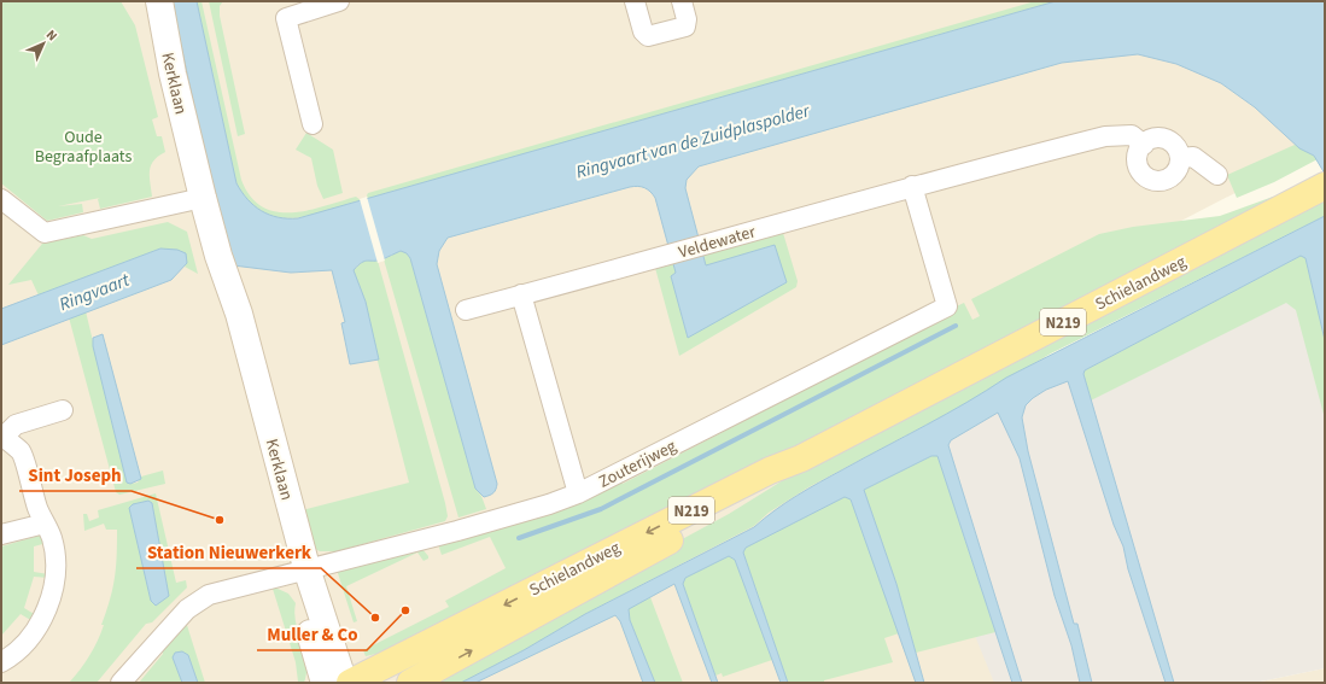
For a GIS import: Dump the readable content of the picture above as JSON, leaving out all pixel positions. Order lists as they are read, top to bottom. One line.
{"streets":{"main road":["Schielandweg","N219"],"street":["Kerklaan","Veldewater","Zouterijweg"]},"crossings":[["Kerklaan","Zouterijweg"],["Veldewater","Zouterijweg"]],"water":["Ringvaart van de Zuidplaspolder","Ringvaart"],"parks":["Oude Begraafplaats"],"places":["Sint Joseph","Muller & Co","Station Nieuwerkerk"],"north":"top right"}
